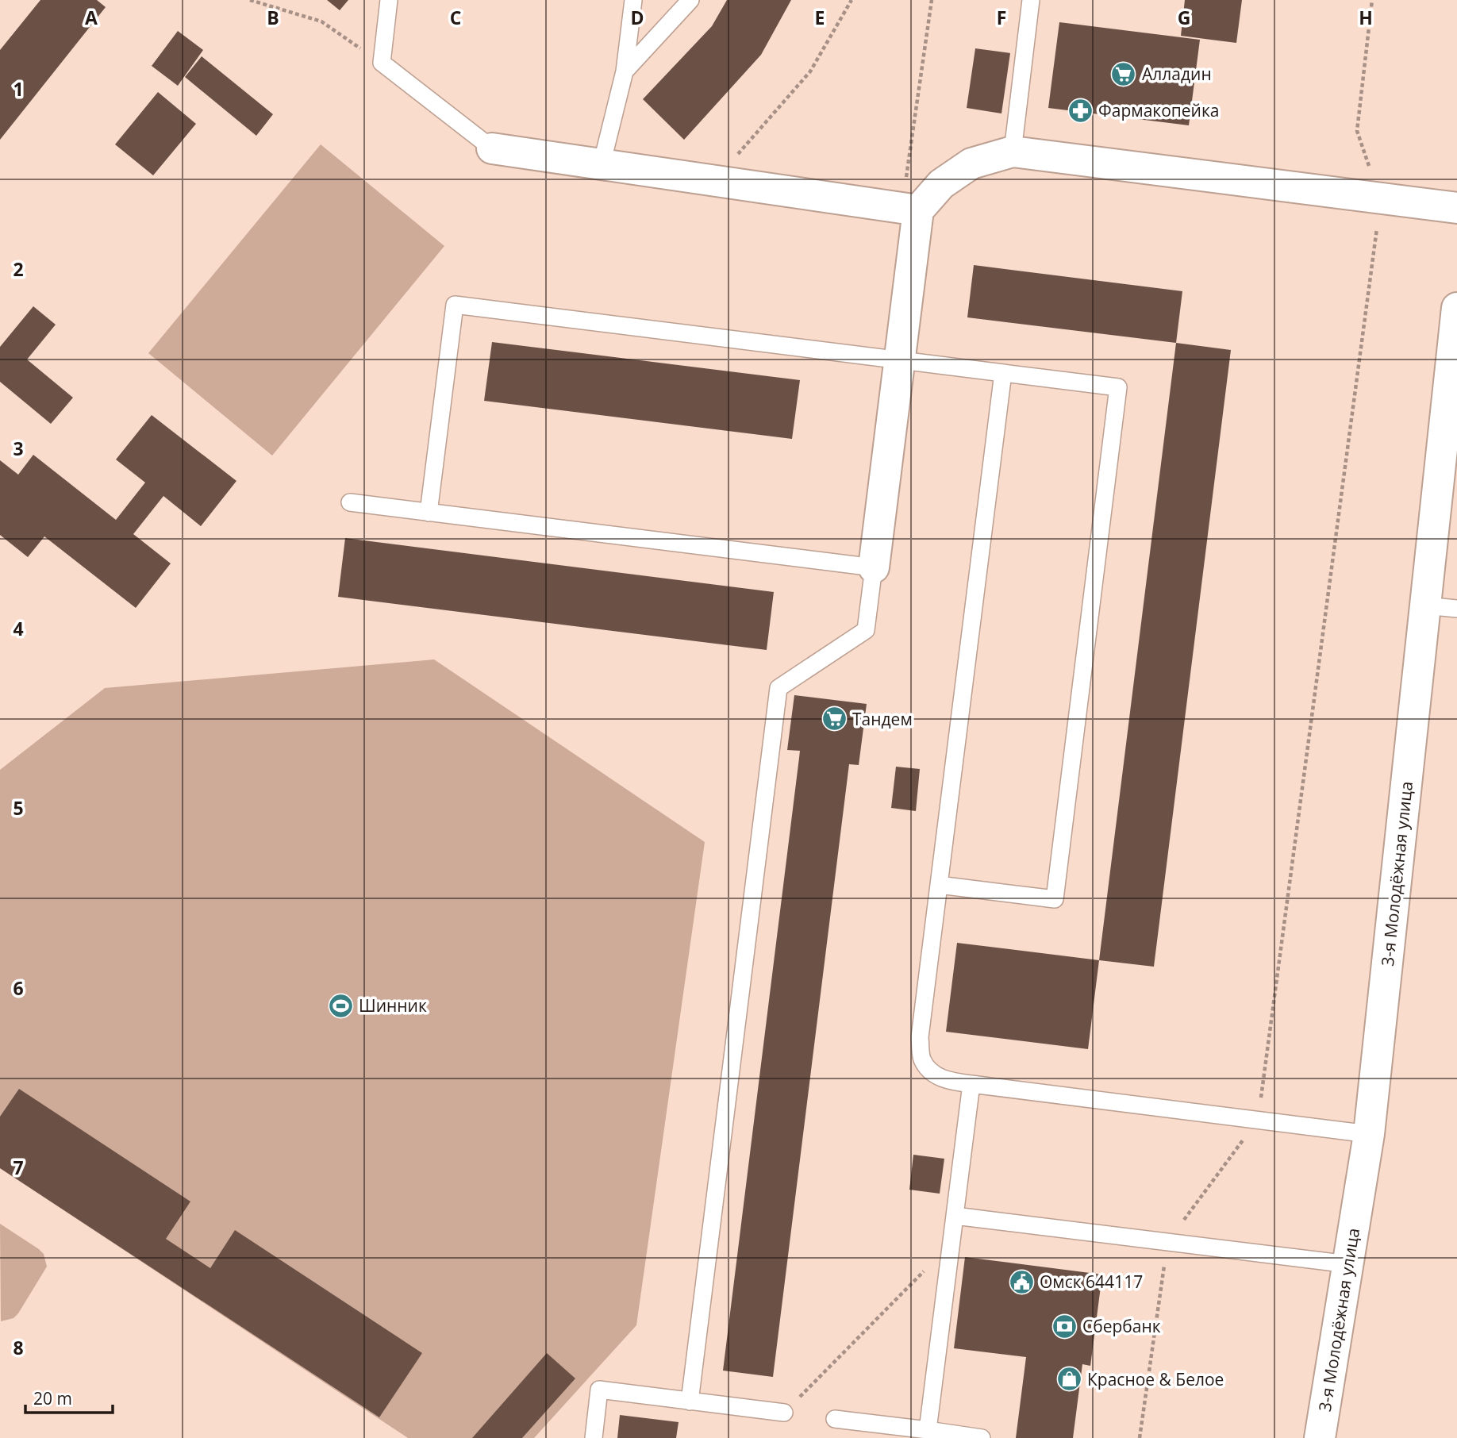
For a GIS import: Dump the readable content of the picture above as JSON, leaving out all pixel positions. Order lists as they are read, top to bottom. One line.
{"streets":{"street":["3-я Молодёжная улица"]},"places":{"supermarket":["Алладин","Тандем"],"pharmacy":["Фармакопейка"],"sports":["Шинник"],"public building":["Омск 644117"],"bank":["Сбербанк"],"shop":["Красное & Белое"]},"scale_bar":"20 m","grid":{"columns":["A","B","C","D","E","F","G","H"],"rows":["1","2","3","4","5","6","7","8"]}}
